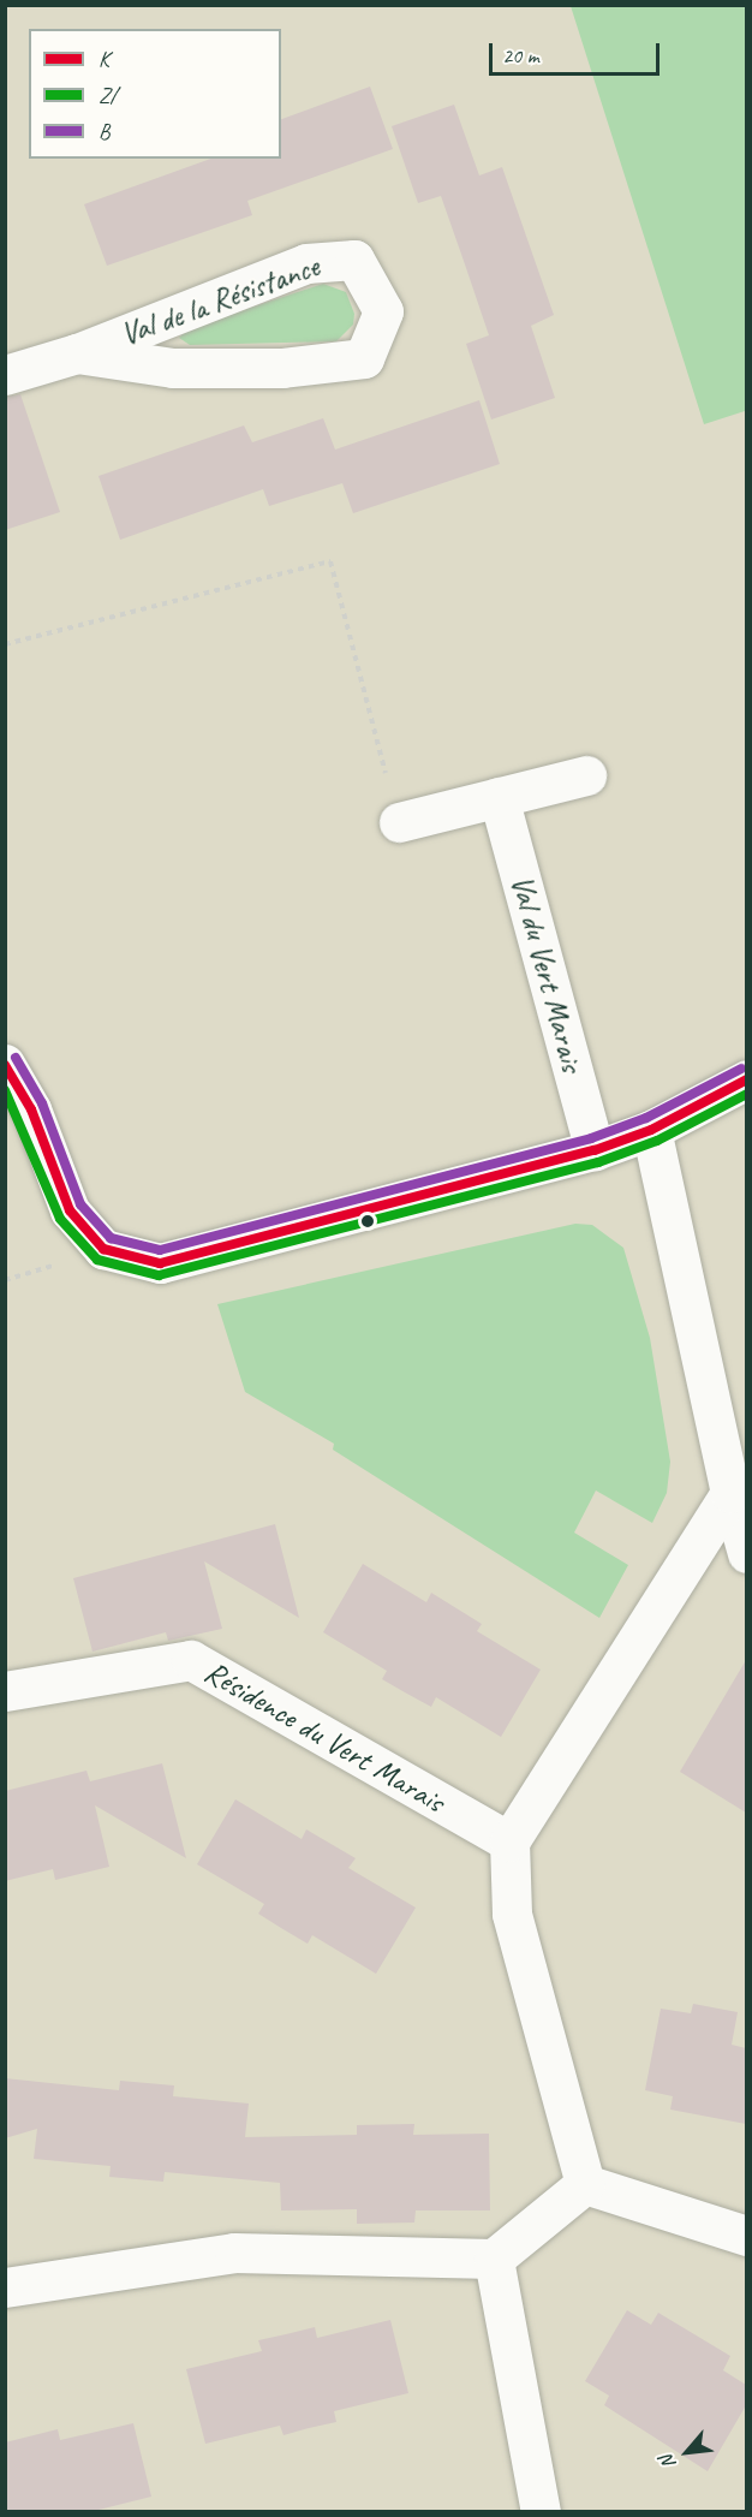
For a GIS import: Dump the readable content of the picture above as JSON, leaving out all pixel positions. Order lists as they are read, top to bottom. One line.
{"streets":{"street":["Val de la Résistance","Val du Vert Marais","Résidence du Vert Marais"]},"lines":["transit line B","transit line K","transit line Z/"],"legend":["K","Z/","B"],"scale_bar":"20 m","north":"bottom left"}
